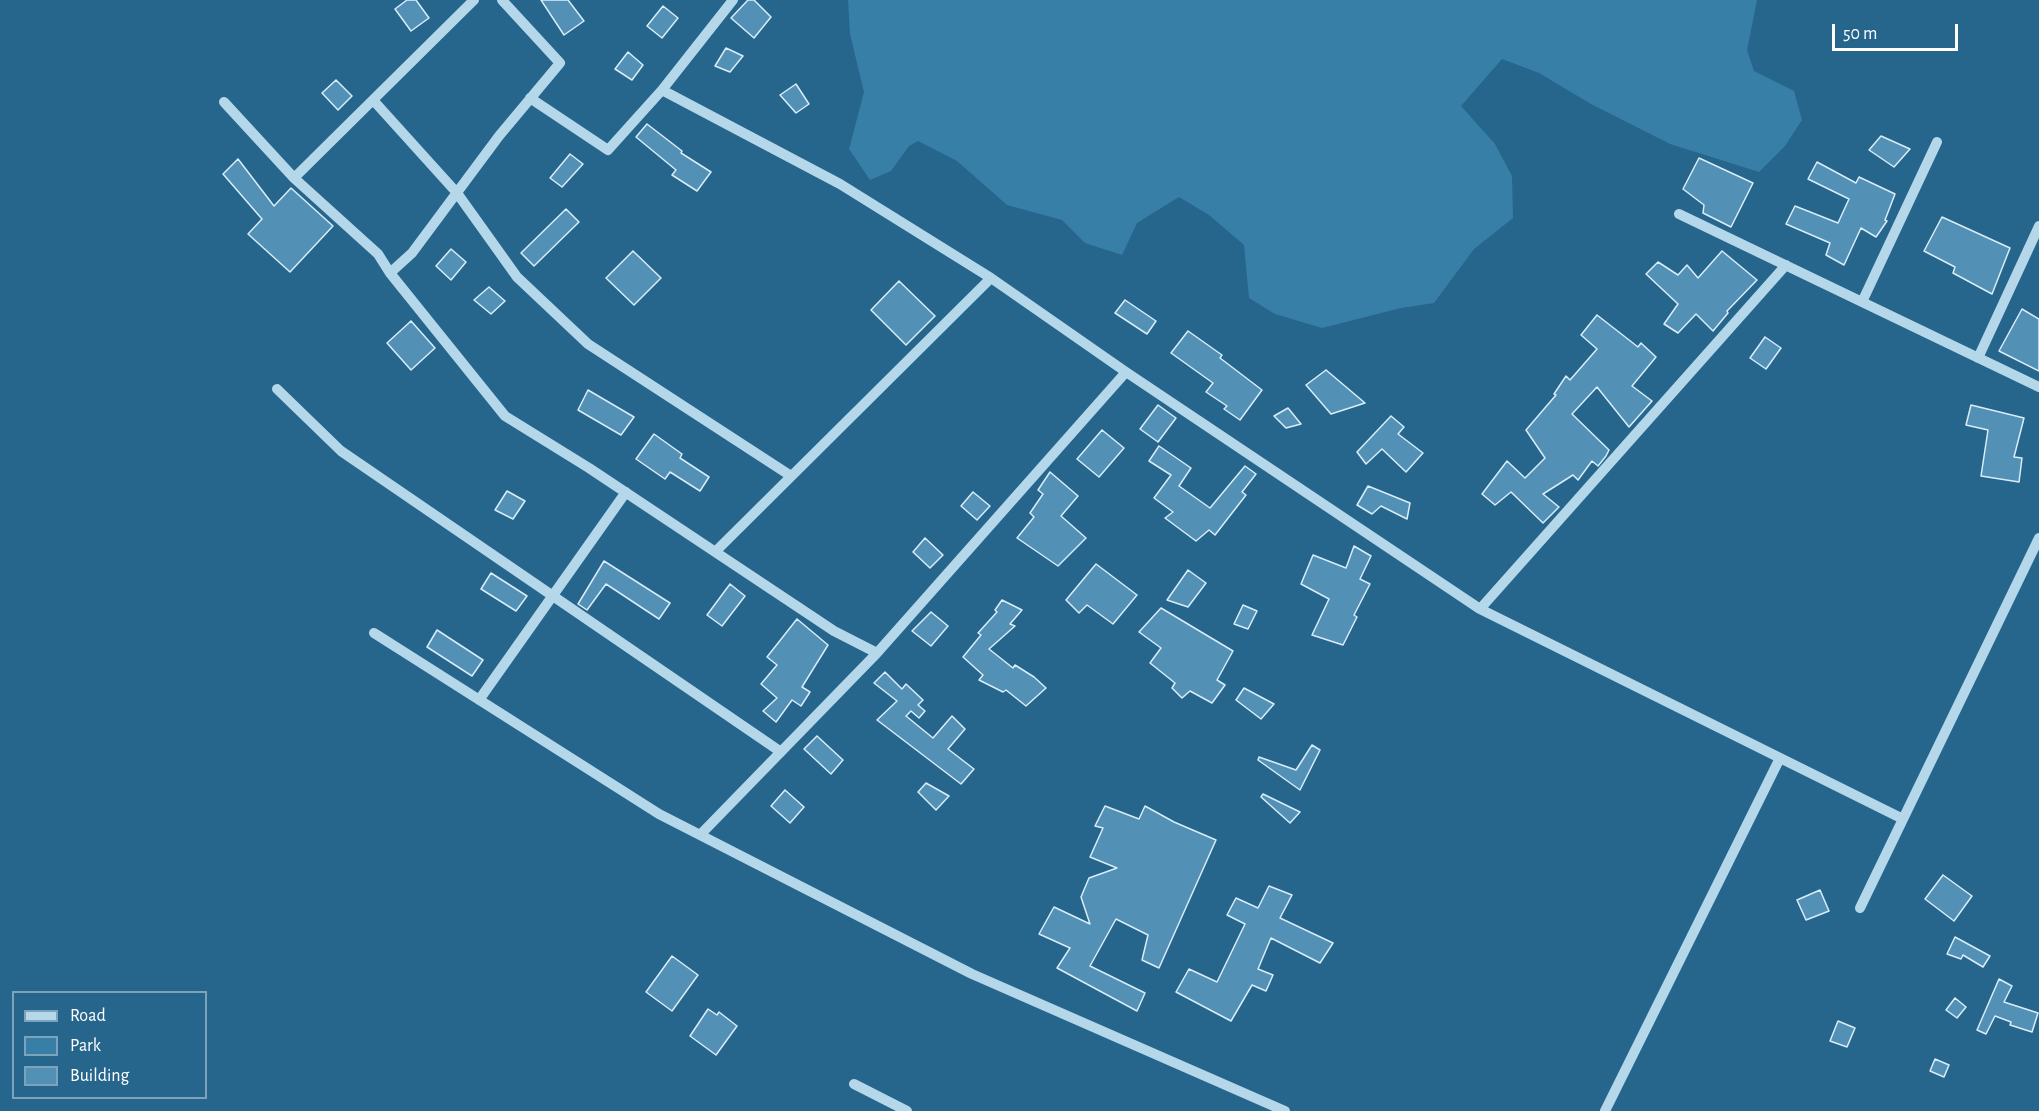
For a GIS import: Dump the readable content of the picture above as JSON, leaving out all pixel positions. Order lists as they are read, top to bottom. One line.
{"legend":["Road","Park","Building"],"scale_bar":"50 m"}
